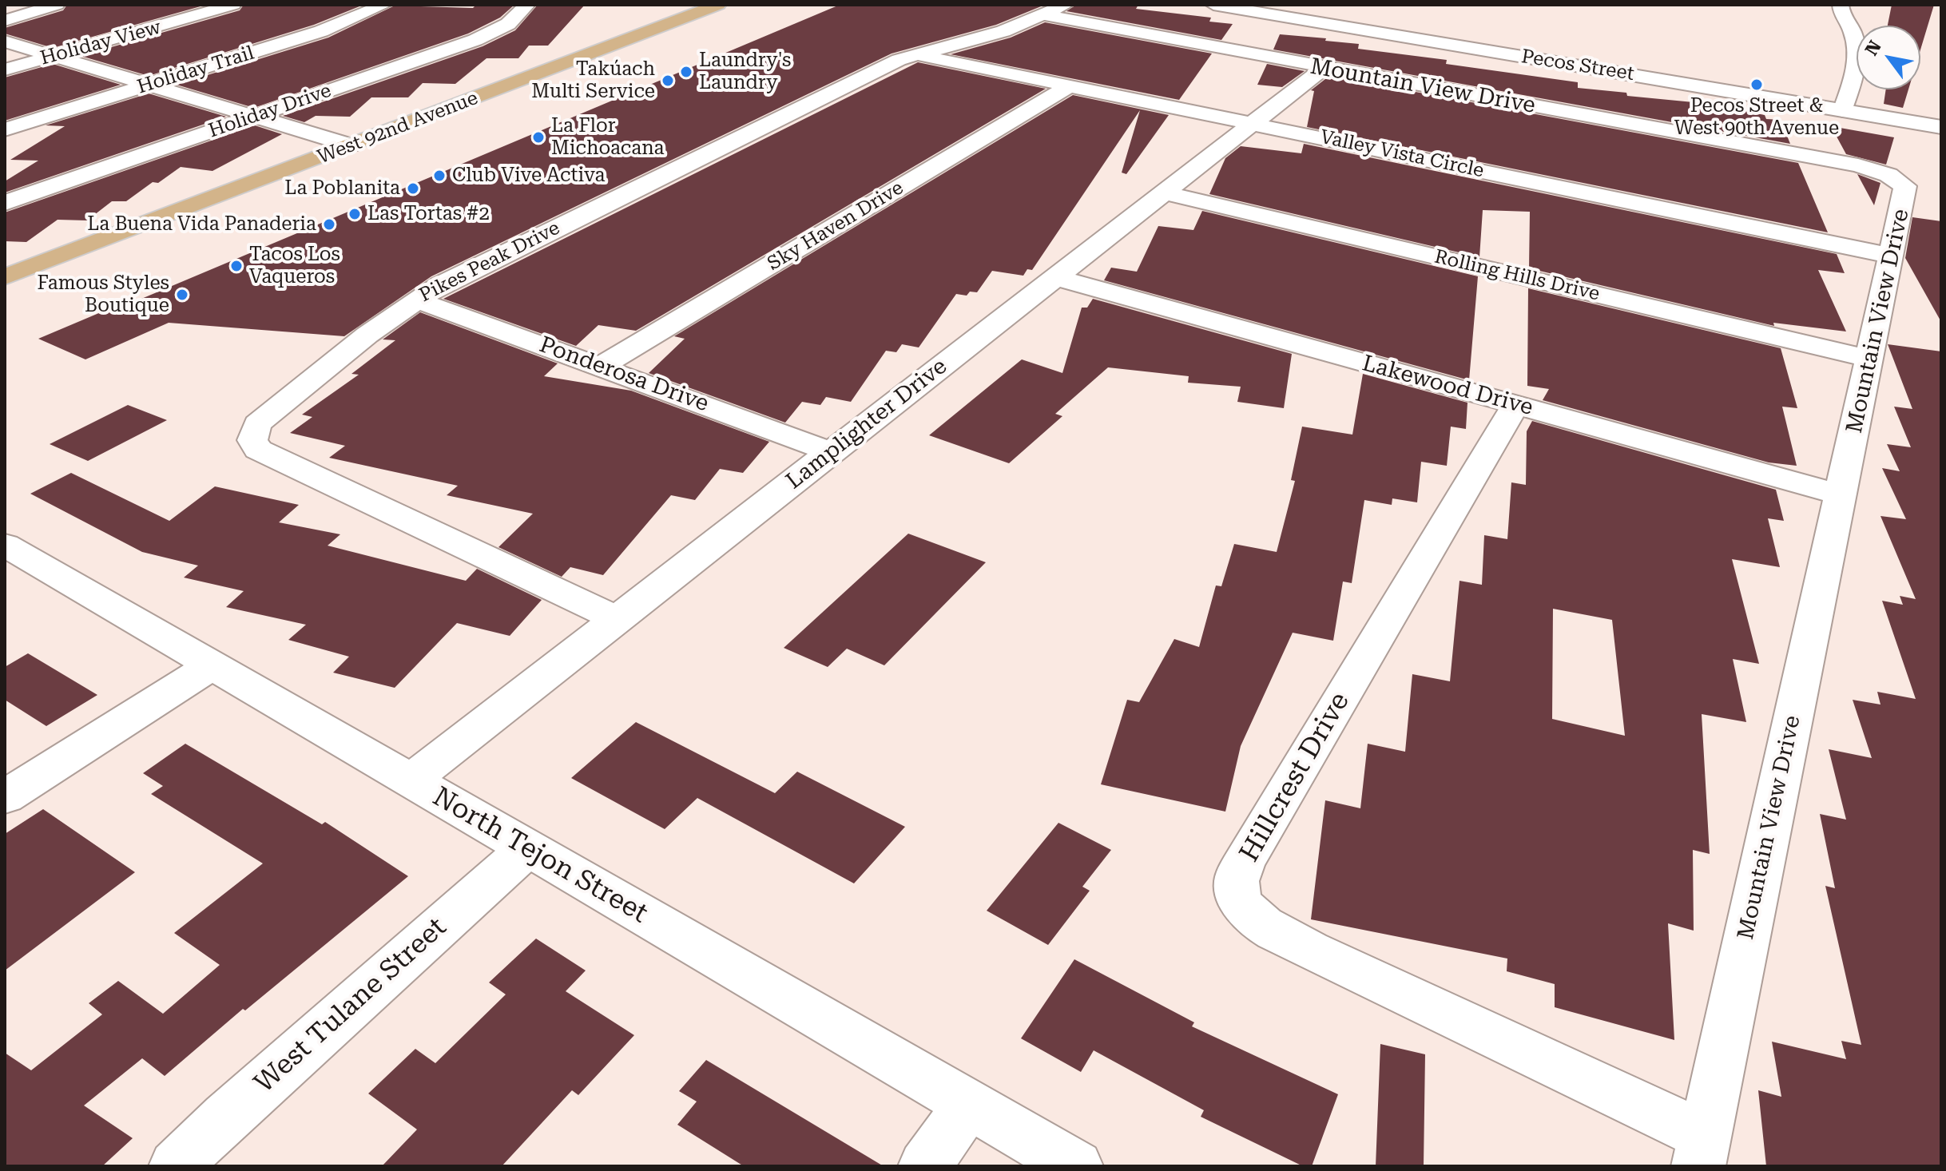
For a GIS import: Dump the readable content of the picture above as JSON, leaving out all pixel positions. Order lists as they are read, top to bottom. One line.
{"streets":{"main road":["West 92nd Avenue"],"street":["Holiday View","Pecos Street","Holiday Trail","Mountain View Drive","Holiday Drive","Valley Vista Circle","Sky Haven Drive","Pikes Peak Drive","Rolling Hills Drive","Ponderosa Drive","Lakewood Drive","Lamplighter Drive","Hillcrest Drive","North Tejon Street","West Tulane Street"]},"crossings":[["Mountain View Drive","Valley Vista Circle"],["Mountain View Drive","Pikes Peak Drive"],["Mountain View Drive","Rolling Hills Drive"],["Mountain View Drive","Lakewood Drive"],["Mountain View Drive","Lamplighter Drive"],["Mountain View Drive","Hillcrest Drive"],["Valley Vista Circle","Sky Haven Drive"],["Valley Vista Circle","Pikes Peak Drive"],["Valley Vista Circle","Lamplighter Drive"],["Sky Haven Drive","Ponderosa Drive"],["Pikes Peak Drive","Ponderosa Drive"],["Pikes Peak Drive","Lamplighter Drive"],["Rolling Hills Drive","Lamplighter Drive"],["Ponderosa Drive","Lamplighter Drive"],["Lakewood Drive","Lamplighter Drive"],["Lakewood Drive","Hillcrest Drive"],["Lamplighter Drive","North Tejon Street"],["North Tejon Street","West Tulane Street"]],"places":["Laundry's Laundry","Takúach Multi Service","Pecos Street & West 90th Avenue","La Flor Michoacana","Club Vive Activa","La Poblanita","Las Tortas #2","La Buena Vida Panaderia","Tacos Los Vaqueros","Famous Styles Boutique"],"north":"top left"}
